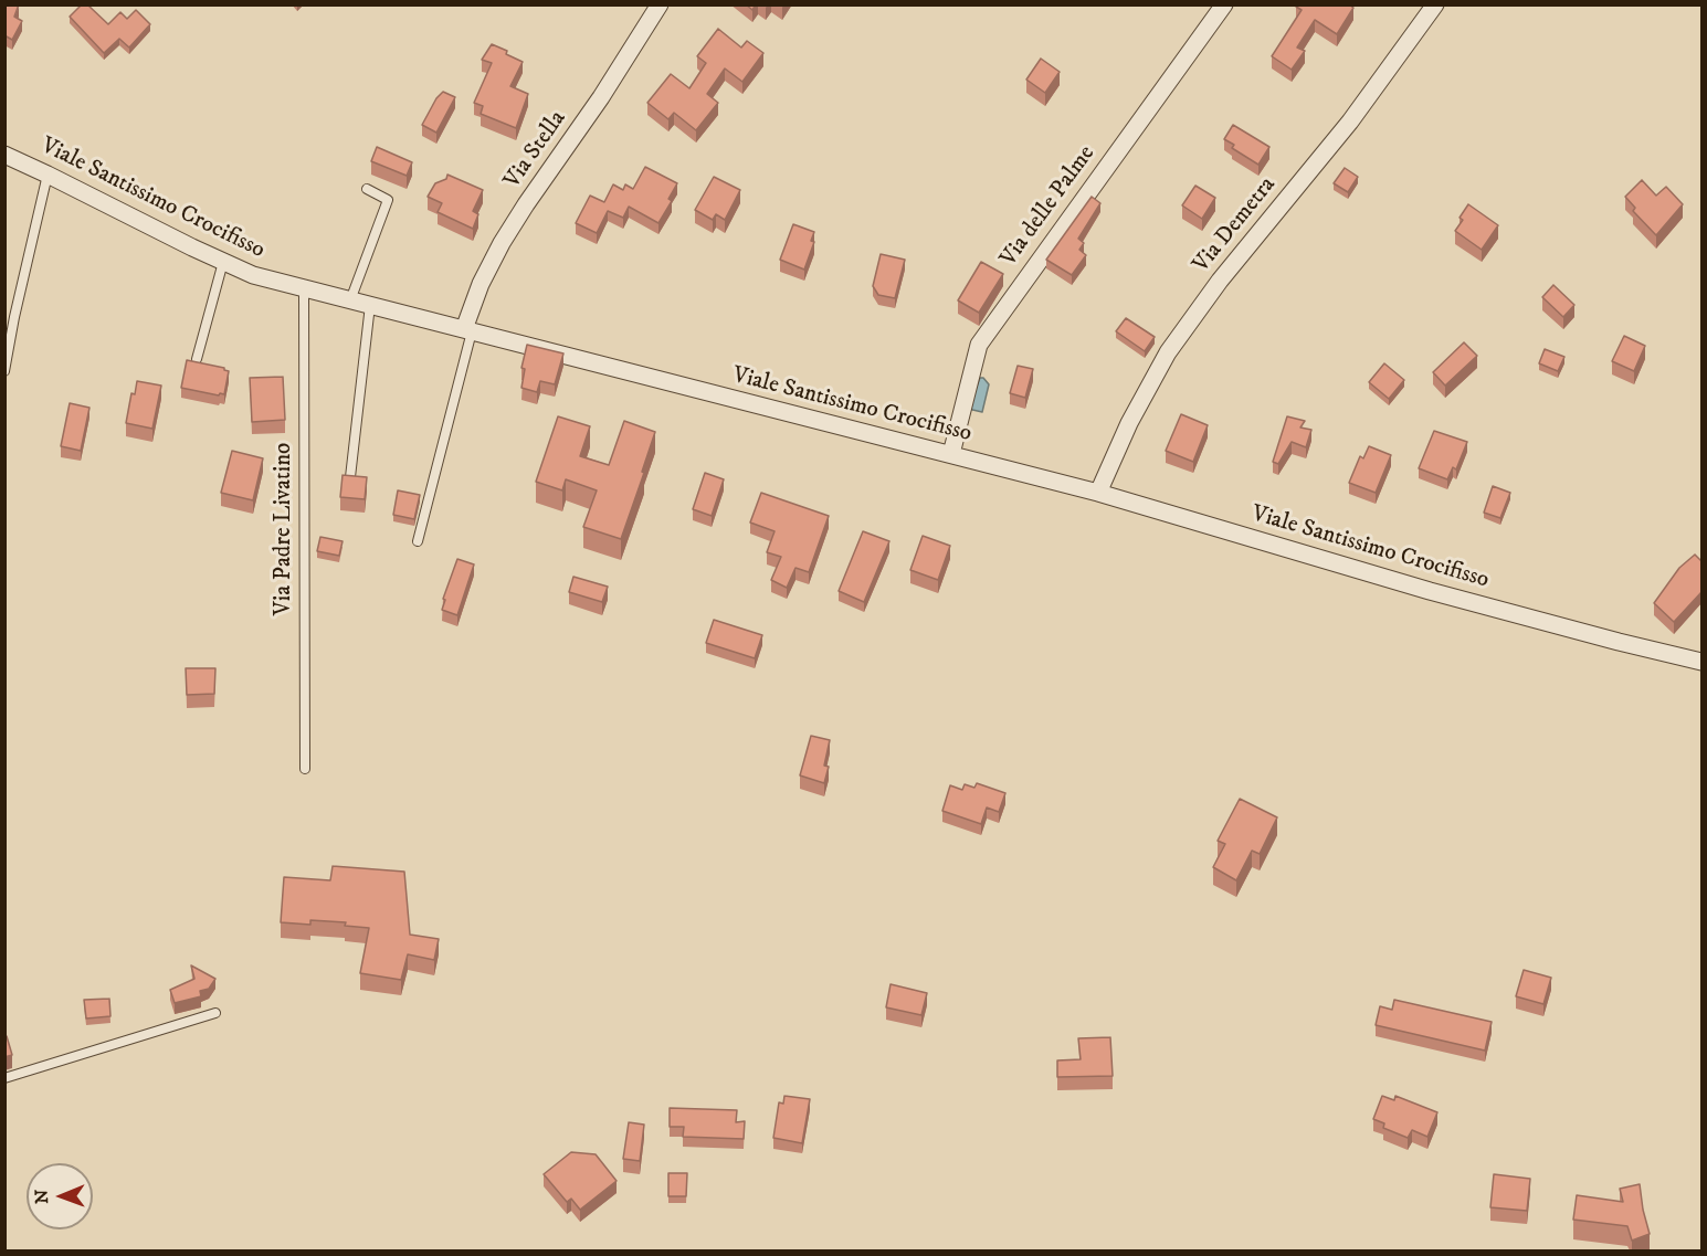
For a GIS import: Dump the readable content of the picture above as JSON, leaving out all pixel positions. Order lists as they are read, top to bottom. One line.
{"streets":{"street":["Via Stella","Viale Santissimo Crocifisso","Via delle Palme","Via Demetra"],"lane":["Via Padre Livatino"]},"crossings":[["Via Stella","Viale Santissimo Crocifisso"],["Viale Santissimo Crocifisso","Via delle Palme"],["Viale Santissimo Crocifisso","Via Demetra"],["Viale Santissimo Crocifisso","Via Padre Livatino"]],"north":"left"}
